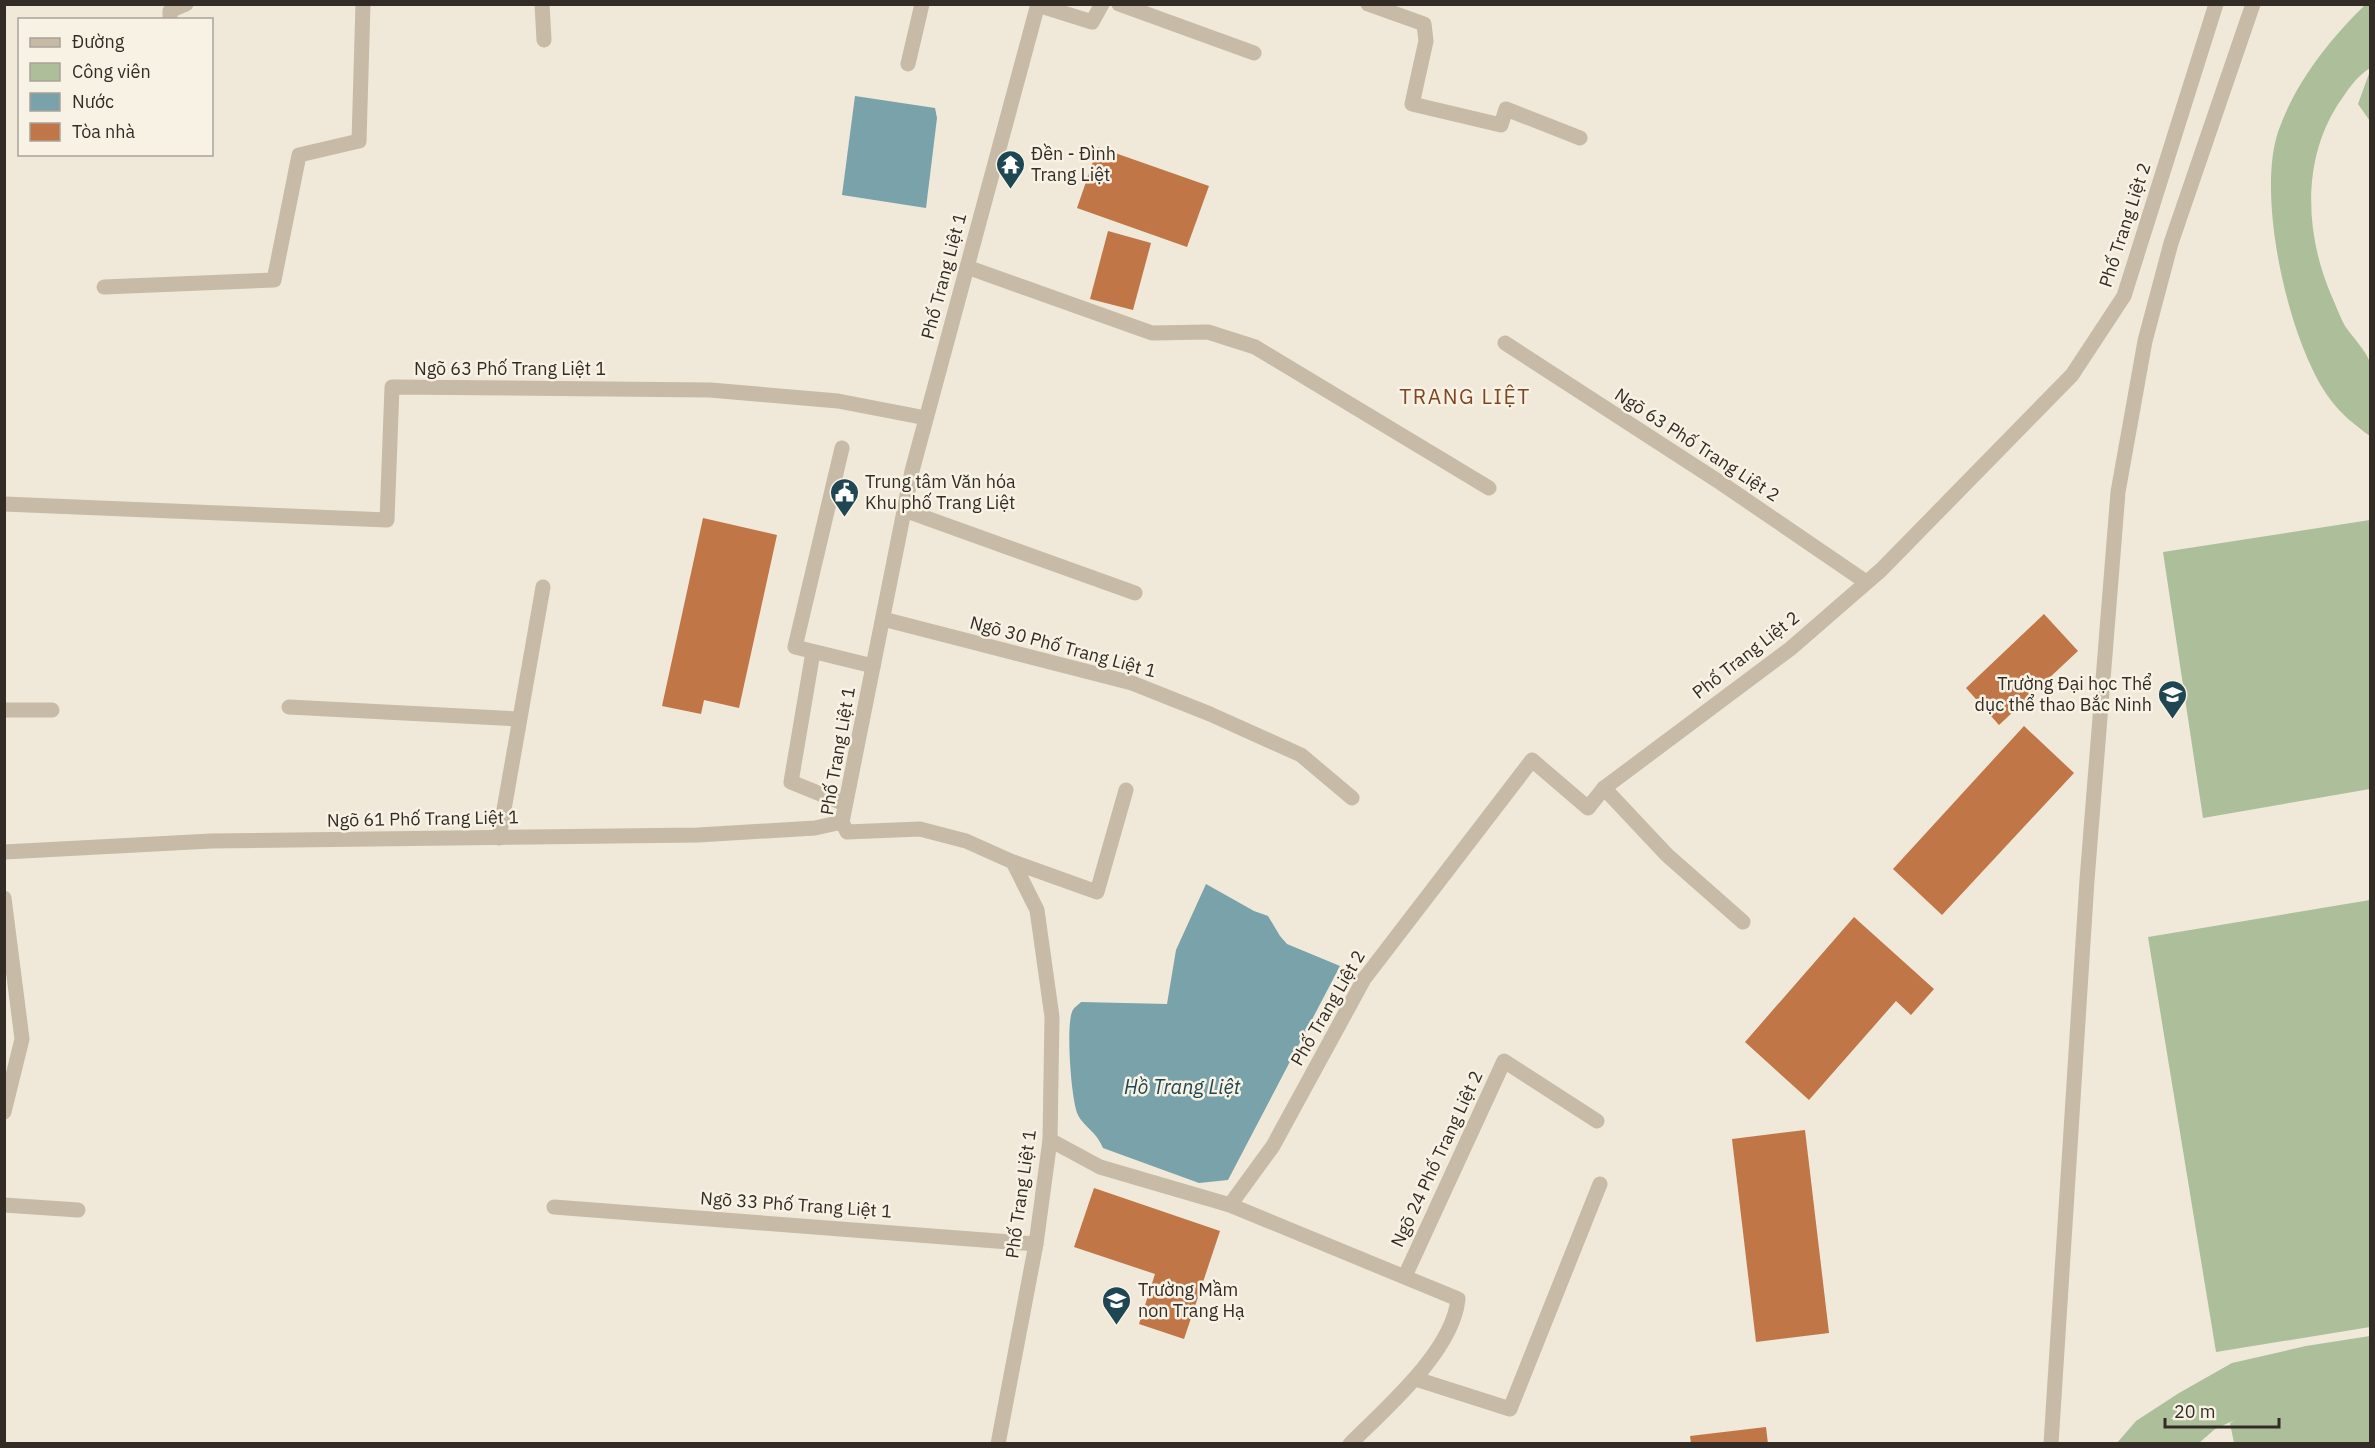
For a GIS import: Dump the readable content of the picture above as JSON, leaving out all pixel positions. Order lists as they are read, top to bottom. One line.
{"streets":{"street":["Phố Trang Liệt 2","Phố Trang Liệt 1","Ngõ 63 Phố Trang Liệt 1","Ngõ 63 Phố Trang Liệt 2","Ngõ 30 Phố Trang Liệt 1","Ngõ 61 Phố Trang Liệt 1","Ngõ 24 Phố Trang Liệt 2","Ngõ 33 Phố Trang Liệt 1"]},"crossings":[["Phố Trang Liệt 2","Ngõ 63 Phố Trang Liệt 2"],["Phố Trang Liệt 1","Ngõ 63 Phố Trang Liệt 1"],["Phố Trang Liệt 1","Ngõ 30 Phố Trang Liệt 1"],["Phố Trang Liệt 1","Ngõ 61 Phố Trang Liệt 1"],["Phố Trang Liệt 1","Ngõ 33 Phố Trang Liệt 1"]],"districts":["TRANG LIỆT"],"water":["Hồ Trang Liệt"],"places":{"temple":["Đền - Đình Trang Liệt"],"public building":["Trung tâm Văn hóa Khu phố Trang Liệt"],"school or university":["Trường Đại học Thể dục thể thao Bắc Ninh","Trường Mầm non Trang Hạ"]},"legend":["Đường","Công viên","Nước","Tòa nhà"],"scale_bar":"20 m"}
